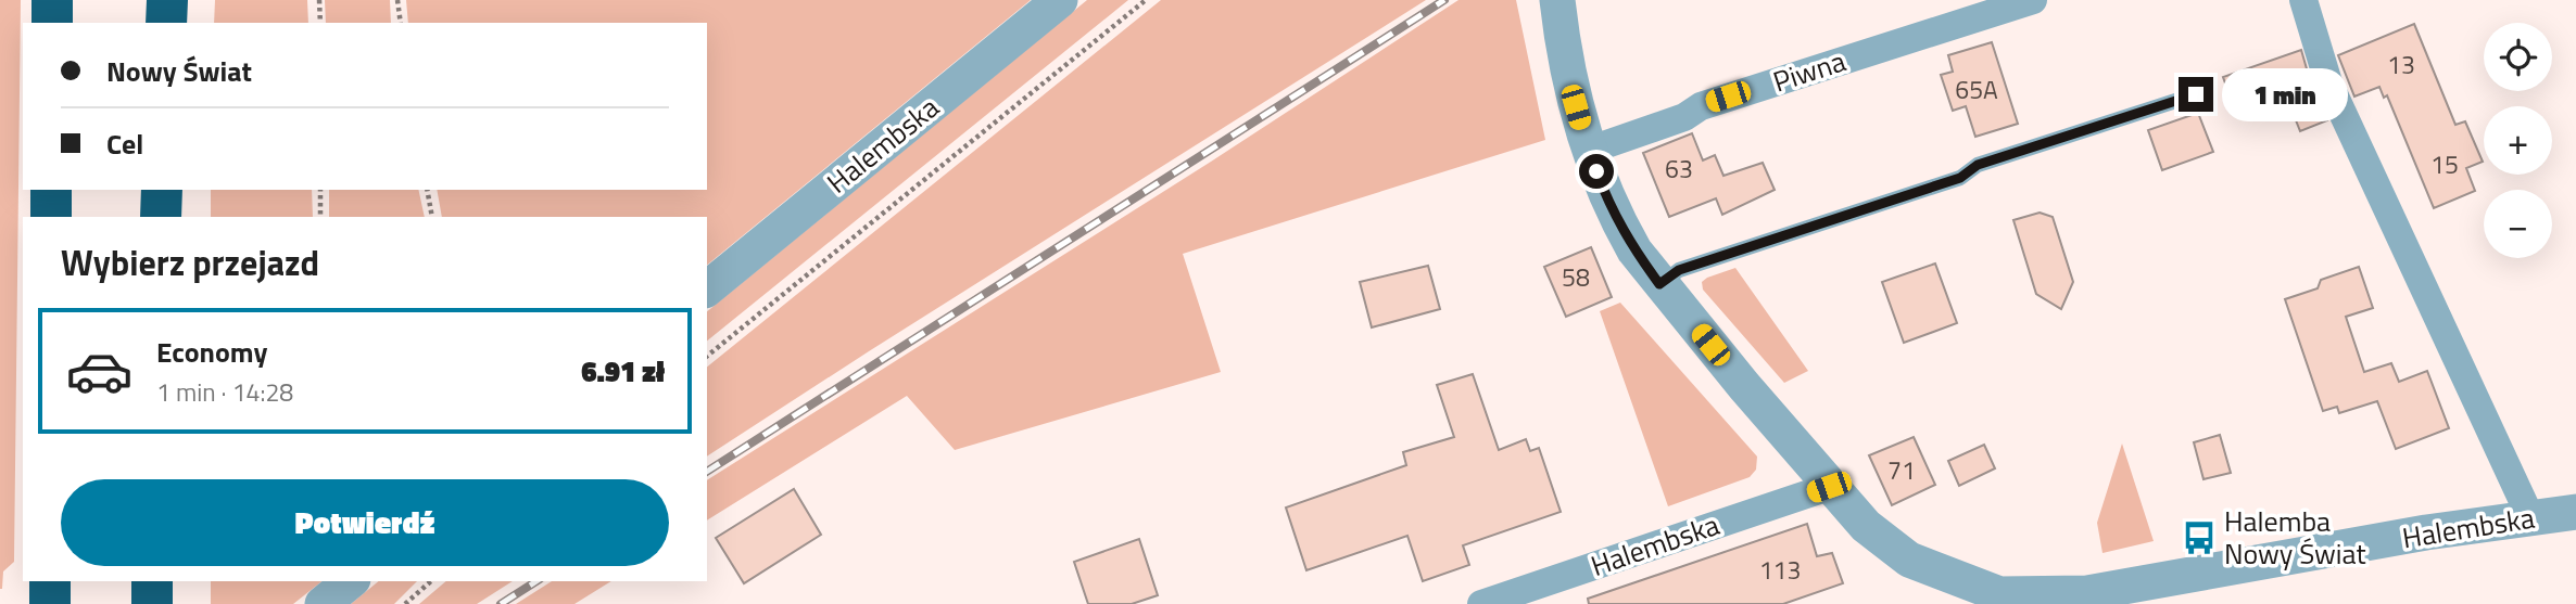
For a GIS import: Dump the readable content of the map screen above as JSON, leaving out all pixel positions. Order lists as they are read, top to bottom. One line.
{"streets":{"street":["Piwna","Halembska"]},"places":{"bus stop":["Halemba Nowy Świat"]},"house_numbers":["13","65A","15","63","58","71","113"],"page":{"map_buttons":["+","−"],"banner":["Nowy Świat","Cel"],"bubble":"1 min","heading":"Wybierz przejazd","list":[{"name":"Economy","note":"1 min · 14:28","value":"6.91 zł"}],"buttons":"Potwierdź"}}
